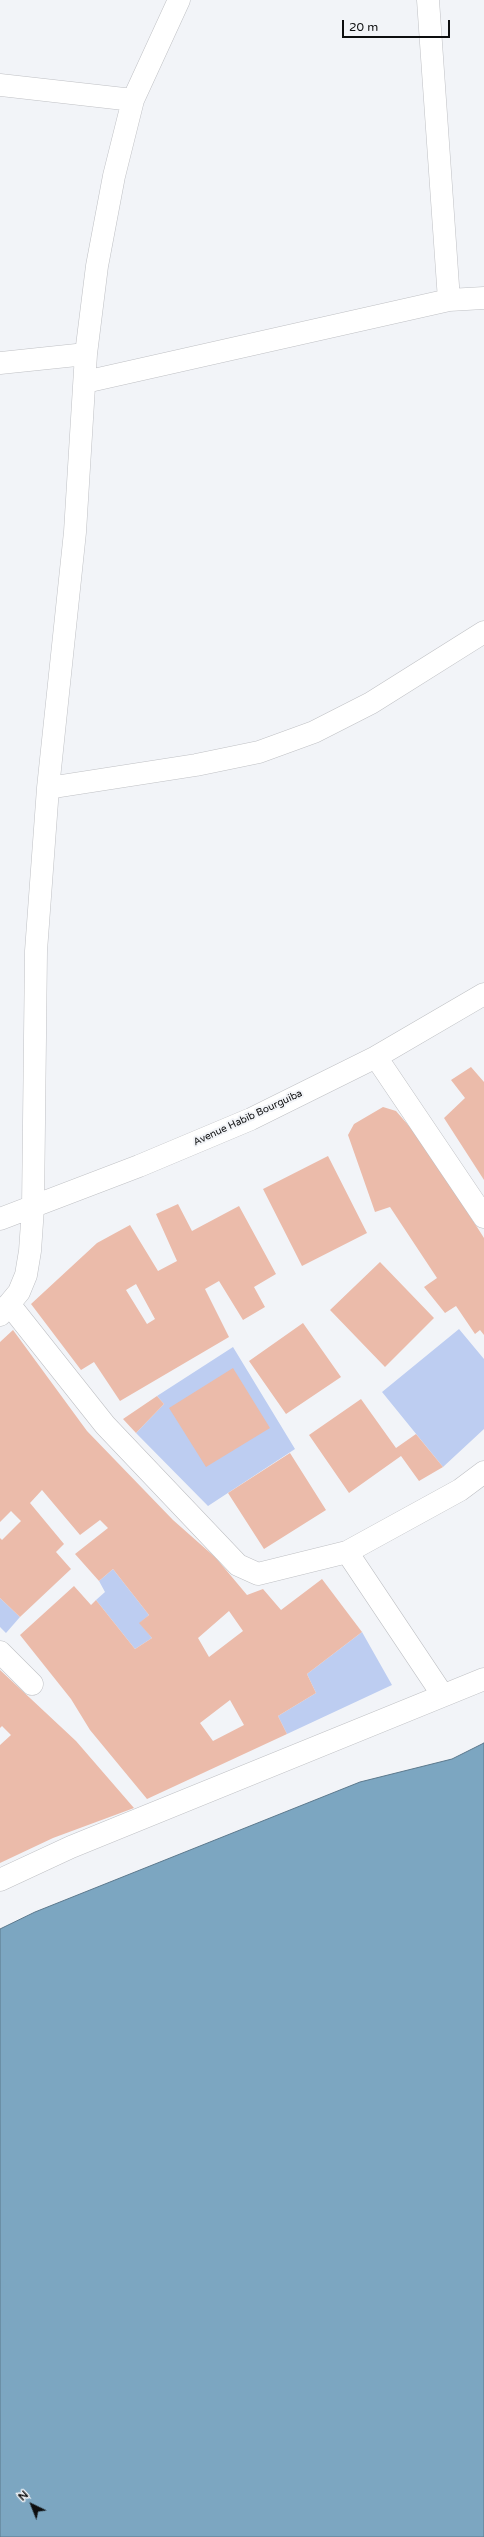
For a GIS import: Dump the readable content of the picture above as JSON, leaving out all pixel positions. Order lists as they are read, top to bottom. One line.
{"streets":{"street":["Avenue Habib Bourguiba"]},"scale_bar":"20 m","north":"top left"}
